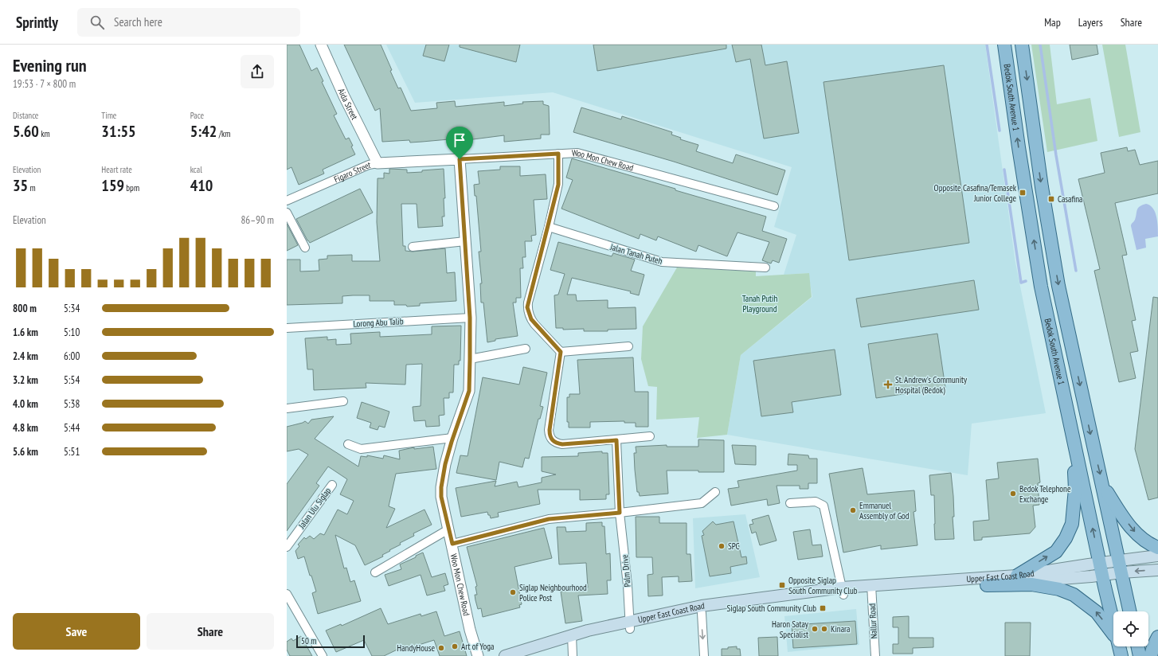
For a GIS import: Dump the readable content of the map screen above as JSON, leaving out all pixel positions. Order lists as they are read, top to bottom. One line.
{"streets":{"main road":["Bedok South Avenue 1","Upper East Coast Road"],"street":["Aida Street","Woo Mon Chew Road","Figaro Street","Jalan Tanah Puteh","Lorong Abu Talib","Jalan Ulu Siglap","Palm Drive","Nallur Road"]},"crossings":[["Bedok South Avenue 1","Upper East Coast Road"],["Aida Street","Figaro Street"],["Woo Mon Chew Road","Figaro Street"],["Woo Mon Chew Road","Lorong Abu Talib"],["Palm Drive","Upper East Coast Road"],["Upper East Coast Road","Nallur Road"]],"parks":["Tanah Putih Playground"],"places":{"transit":["Opposite Casafina/Temasek Junior College","Casafina","Opposite Siglap South Community Club","Siglap South Community Club"],"health":["St. Andrew's Community Hospital (Bedok)"],"other":["Bedok Telephone Exchange","Emmanuel Assembly of God","SPC","Siglap Neighbourhood Police Post","Haron Satay Specialist","Kinara","Art of Yoga","HandyHouse"]},"scale_bar":"50 m","page":{"header":"Sprintly","search":"Search here","nav":["Map","Layers","Share"],"heading":["Evening run","19:53 · 7 × 800 m"],"stats":[["Distance","5.60 km"],["Time","31:55"],["Pace","5:42 /km"],["Elevation","35 m"],["Heart rate","159 bpm"],["kcal","410"]],"chart":["Elevation","86–90 m"],"list":[{"name":"800 m","note":"5:34"},{"name":"1.6 km","note":"5:10"},{"name":"2.4 km","note":"6:00"},{"name":"3.2 km","note":"5:54"},{"name":"4.0 km","note":"5:38"},{"name":"4.8 km","note":"5:44"},{"name":"5.6 km","note":"5:51"}],"buttons":["Save","Share"],"scale":"50 m"}}
